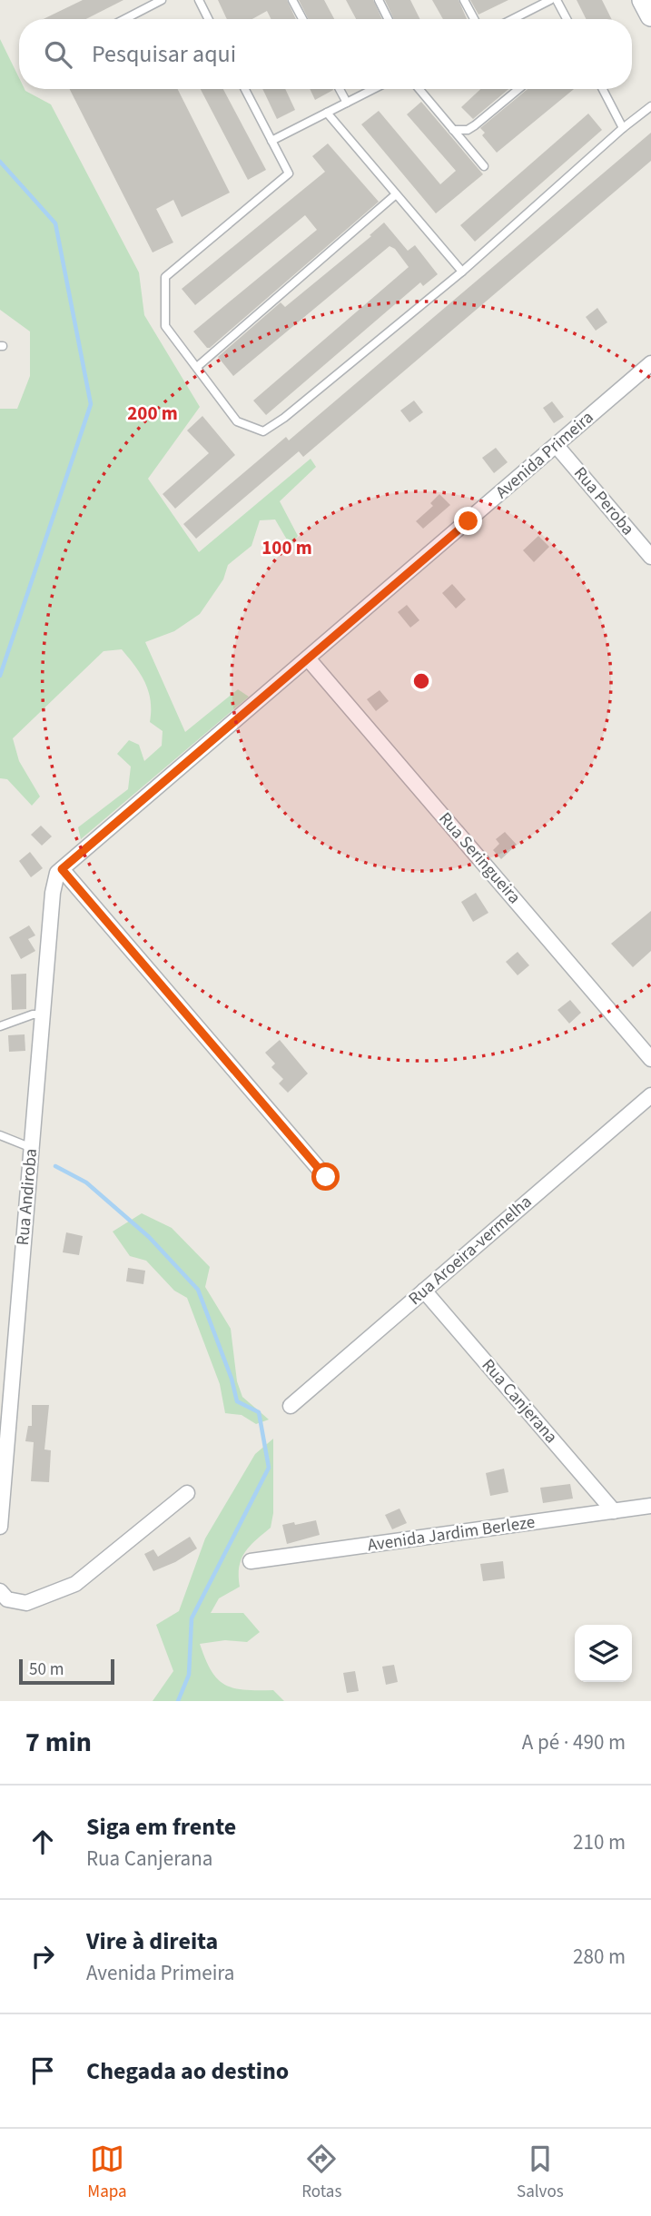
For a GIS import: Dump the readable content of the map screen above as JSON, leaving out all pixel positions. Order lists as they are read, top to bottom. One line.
{"streets":{"street":["Avenida Primeira","Rua Peroba","Rua Seringueira","Rua Andiroba","Rua Aroeira-vermelha","Rua Canjerana","Avenida Jardim Berleze"]},"crossings":[["Avenida Primeira","Rua Peroba"],["Avenida Primeira","Rua Seringueira"],["Avenida Primeira","Rua Andiroba"],["Rua Aroeira-vermelha","Rua Canjerana"],["Rua Canjerana","Avenida Jardim Berleze"]],"scale_bar":"50 m","page":{"search":"Pesquisar aqui","scale":"50 m","heading":["7 min","A pé · 490 m"],"list":[["Siga em frente","Rua Canjerana","210 m"],["Vire à direita","Avenida Primeira","280 m"],"Chegada ao destino"],"nav":["Mapa","Rotas","Salvos"]},"rings":["200 m","100 m"]}
